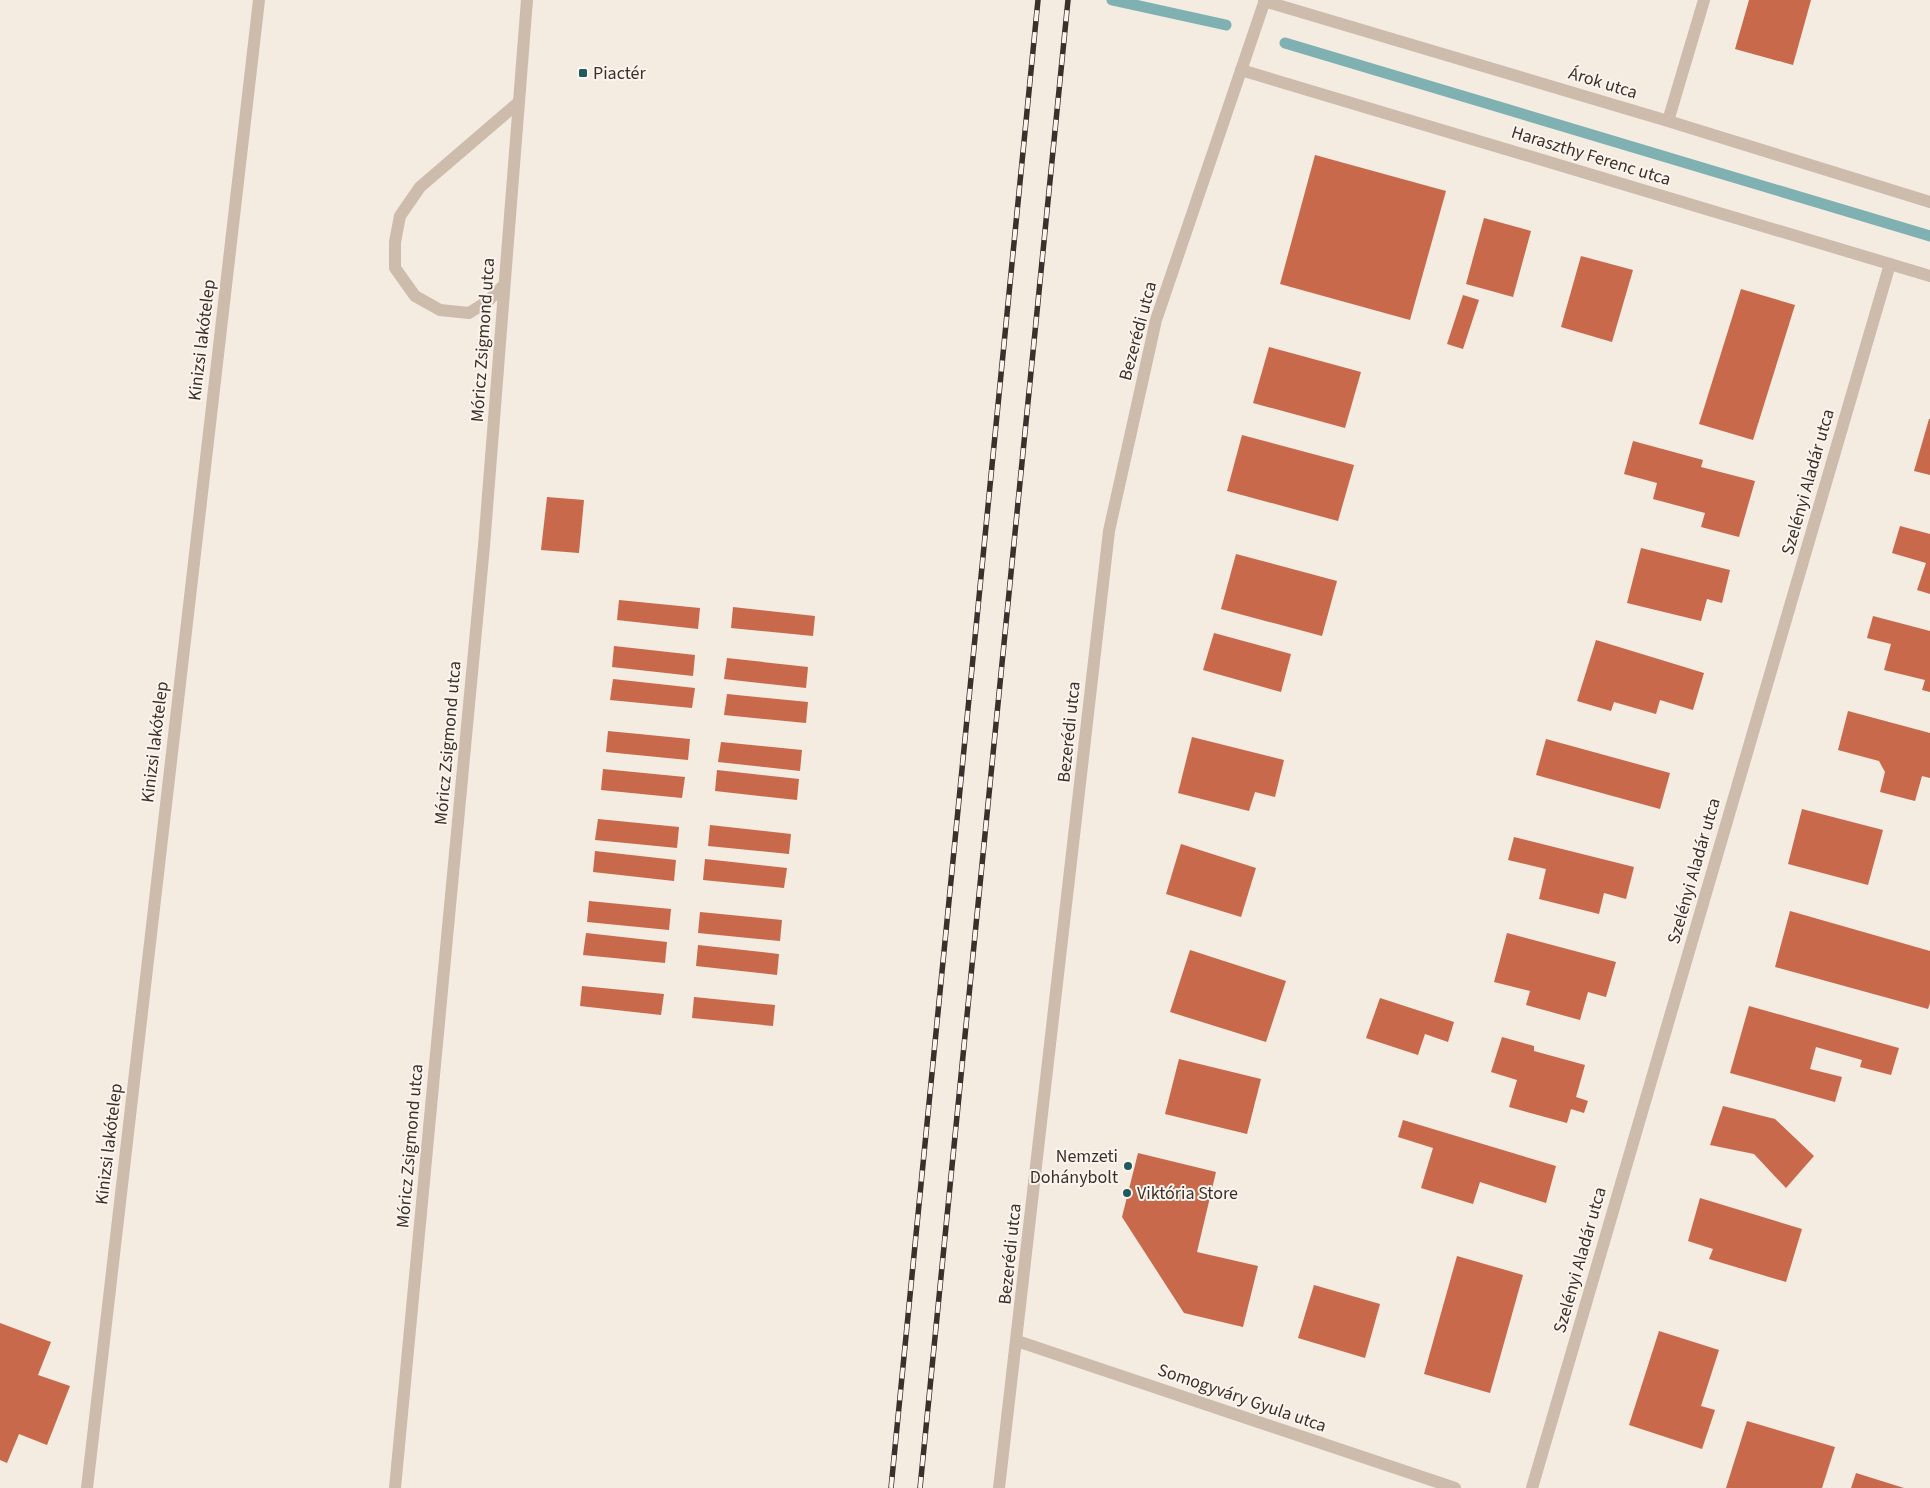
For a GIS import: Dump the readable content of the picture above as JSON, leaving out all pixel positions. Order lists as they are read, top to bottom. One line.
{"streets":{"street":["Árok utca","Haraszthy Ferenc utca","Bezerédi utca","Kinizsi lakótelep","Móricz Zsigmond utca","Szelényi Aladár utca","Somogyváry Gyula utca"]},"crossings":[["Árok utca","Bezerédi utca"],["Haraszthy Ferenc utca","Bezerédi utca"],["Haraszthy Ferenc utca","Szelényi Aladár utca"],["Bezerédi utca","Somogyváry Gyula utca"]],"places":{"transit":["Piactér"],"other":["Nemzeti Dohánybolt","Viktória Store"]}}
